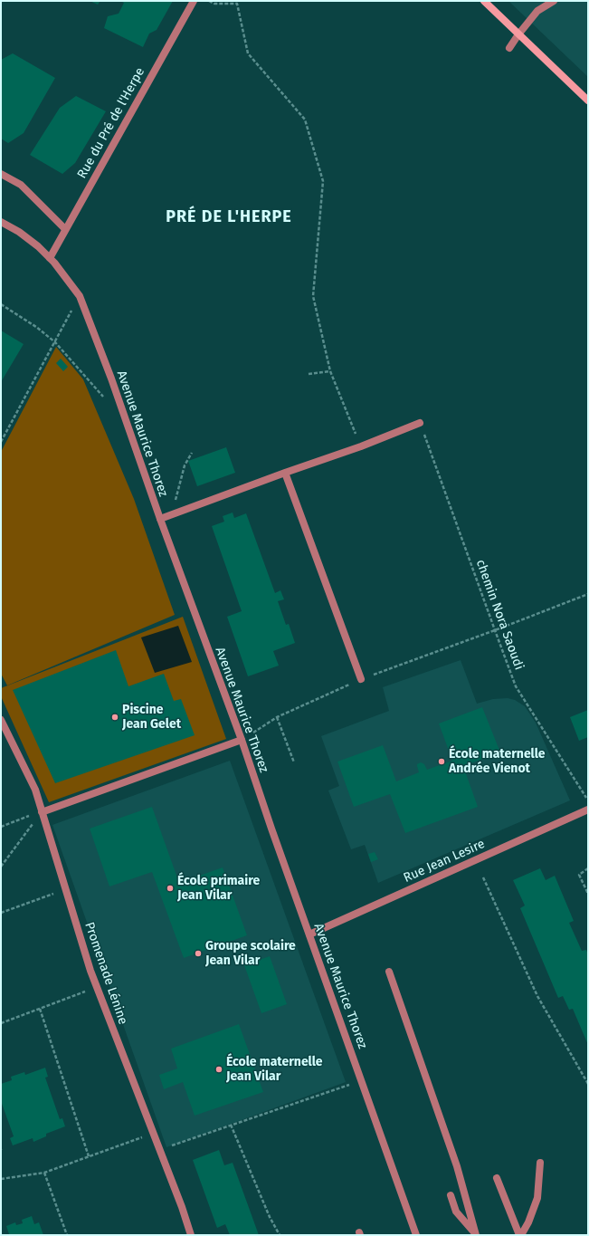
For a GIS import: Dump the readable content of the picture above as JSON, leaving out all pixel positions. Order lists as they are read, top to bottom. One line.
{"streets":{"street":["Rue du Pré de l'Herpe","Avenue Maurice Thorez","Rue Jean Lesire","Promenade Lénine"],"path":["chemin Nora Saoudi"]},"crossings":[["Rue du Pré de l'Herpe","Avenue Maurice Thorez"],["Avenue Maurice Thorez","Rue Jean Lesire"]],"districts":["PRÉ DE L'HERPE"],"places":["Piscine Jean Gelet","École maternelle Andrée Vienot","École primaire Jean Vilar","Groupe scolaire Jean Vilar","École maternelle Jean Vilar"]}
